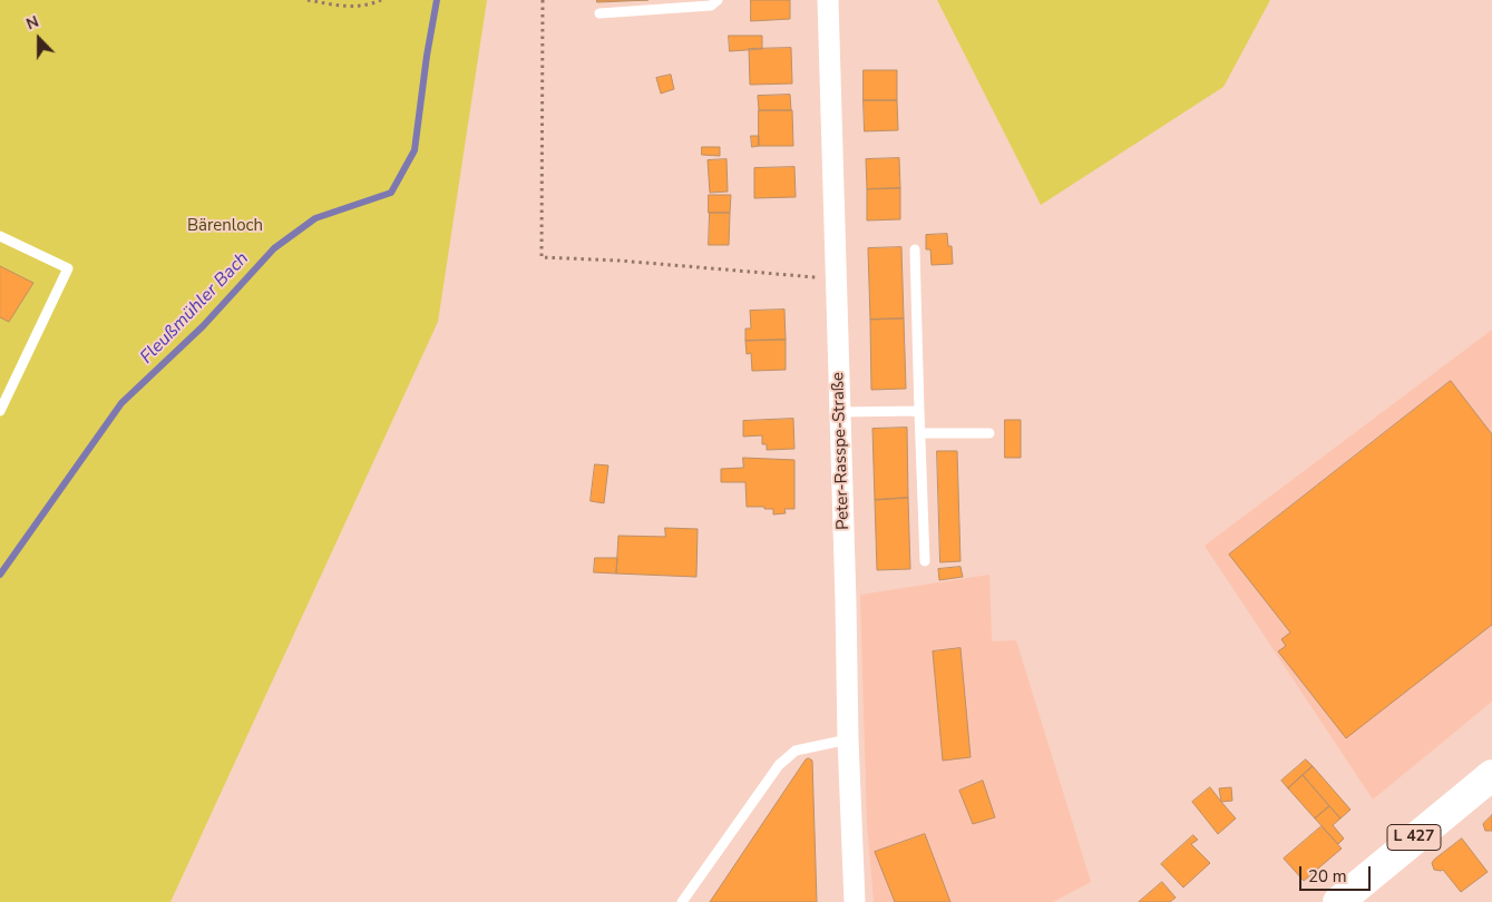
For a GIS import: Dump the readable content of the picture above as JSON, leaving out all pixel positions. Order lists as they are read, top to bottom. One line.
{"streets":{"main road":["L 427"],"street":["Peter-Rasspe-Straße"]},"water":["Fleußmühler Bach"],"parks":["Bärenloch"],"scale_bar":"20 m","north":"top"}
